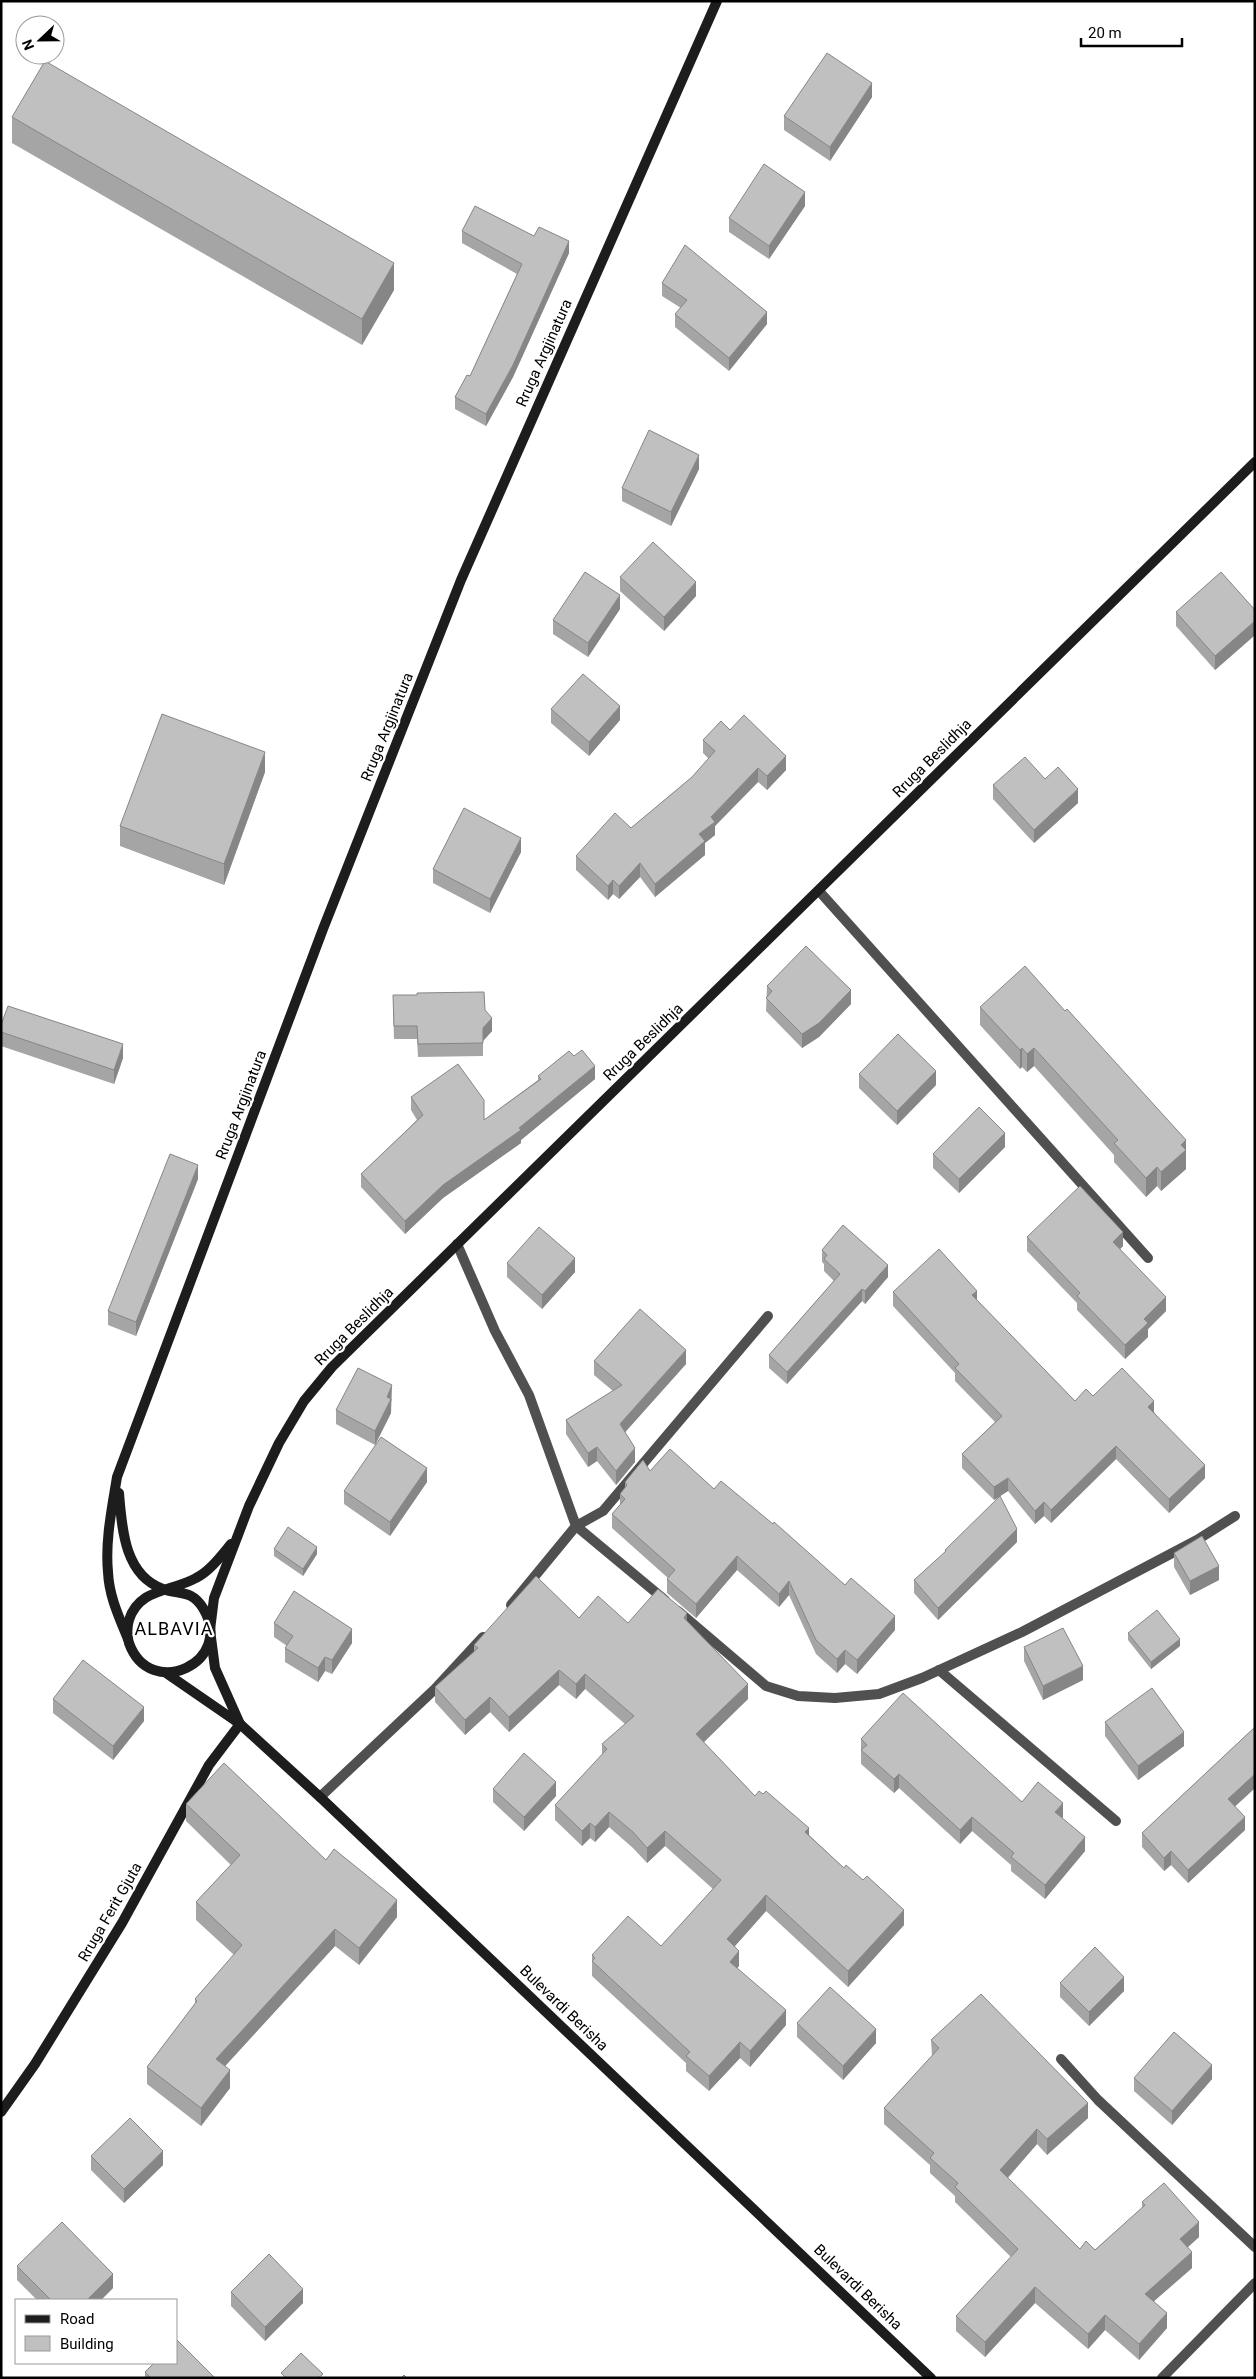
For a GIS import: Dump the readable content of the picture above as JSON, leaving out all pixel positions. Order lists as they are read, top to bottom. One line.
{"streets":{"main road":["Rruga Argjinatura","Rruga Beslidhja","Rruga Ferit Gjuta","Bulevardi Berisha"]},"crossings":[["Rruga Argjinatura","Rruga Beslidhja"],["Rruga Argjinatura","Bulevardi Berisha"],["Rruga Beslidhja","Rruga Ferit Gjuta"],["Rruga Beslidhja","Bulevardi Berisha"],["Rruga Ferit Gjuta","Bulevardi Berisha"]],"districts":["ALBAVIA"],"legend":["Road","Building"],"scale_bar":"20 m","north":"left"}
